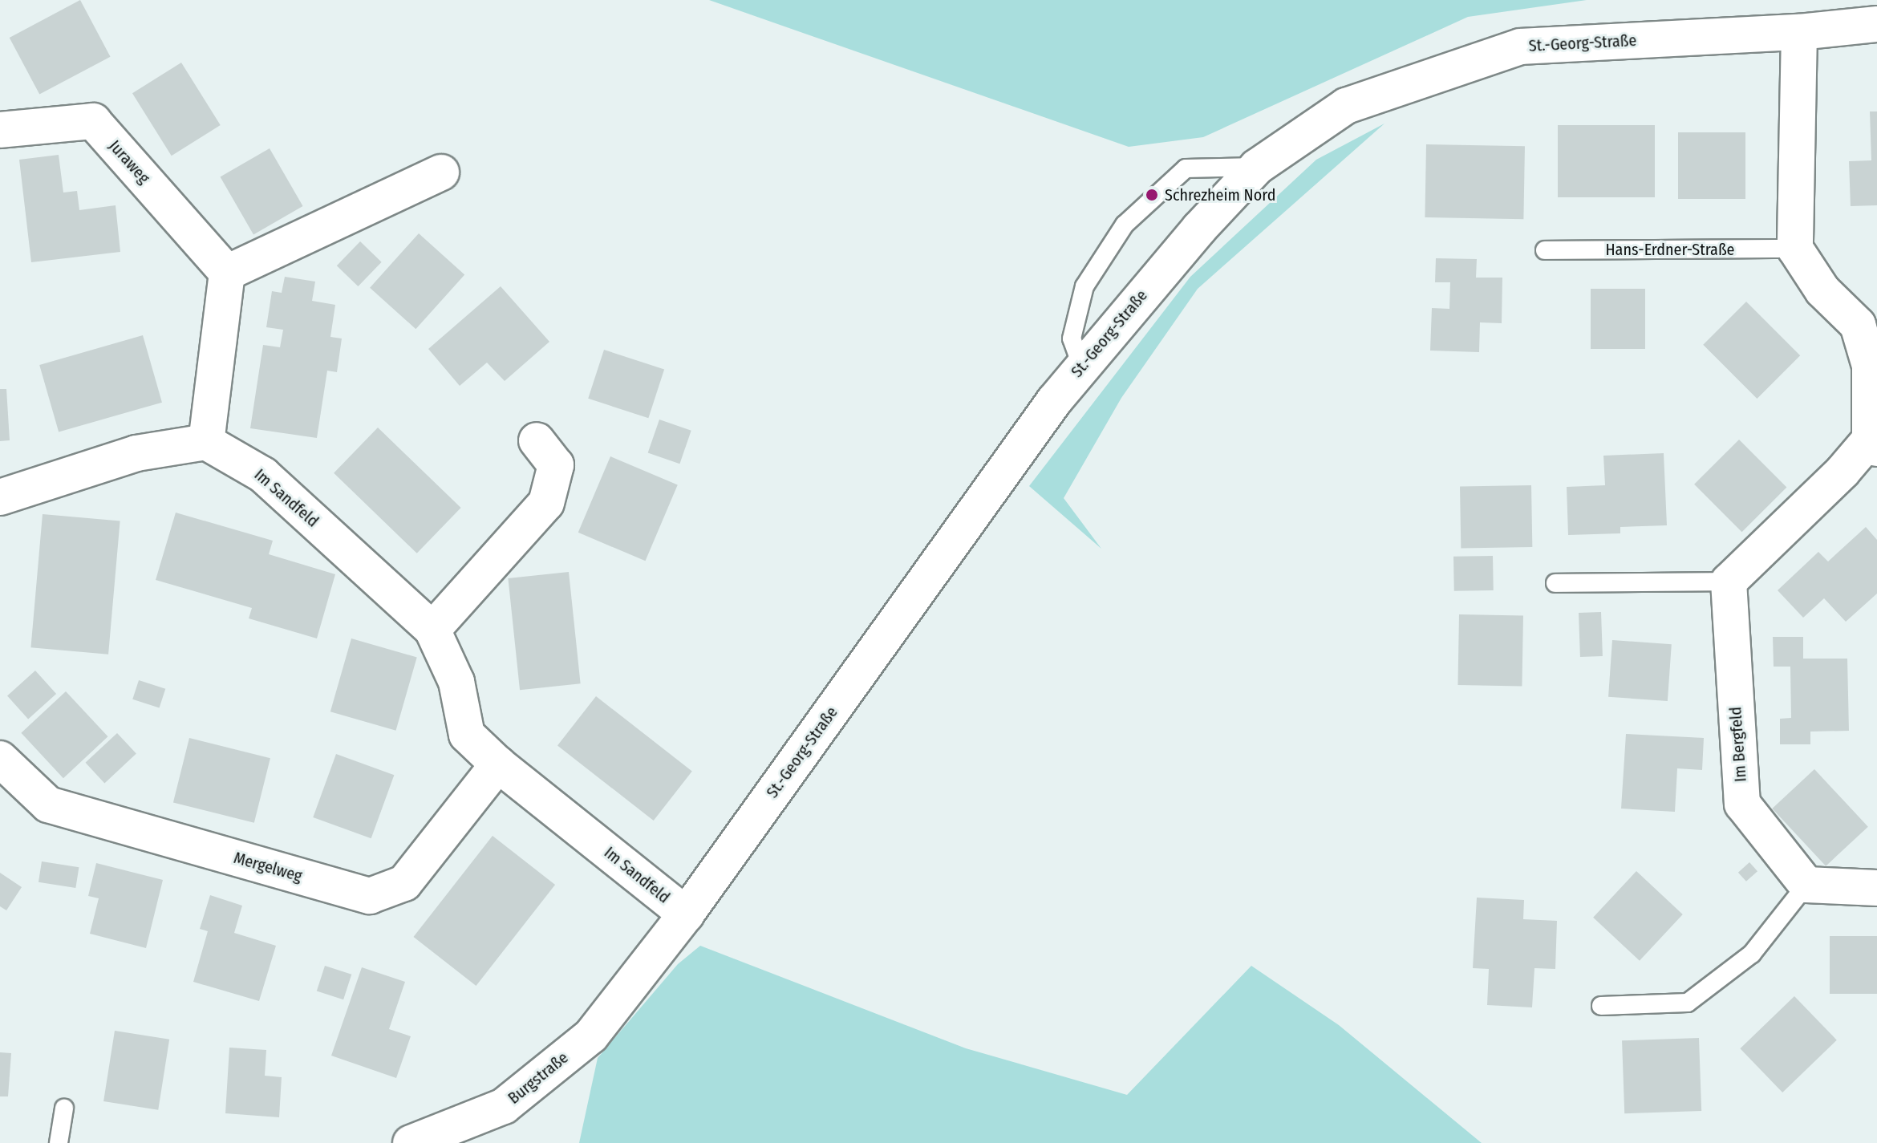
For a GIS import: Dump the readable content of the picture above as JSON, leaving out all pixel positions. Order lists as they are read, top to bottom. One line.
{"streets":{"street":["St.-Georg-Straße","Juraweg","Im Sandfeld","Im Bergfeld","Mergelweg","Burgstraße"],"lane":["Hans-Erdner-Straße"]},"crossings":[["St.-Georg-Straße","Im Sandfeld"],["St.-Georg-Straße","Burgstraße"],["Im Sandfeld","Mergelweg"]],"places":["Schrezheim Nord"]}
